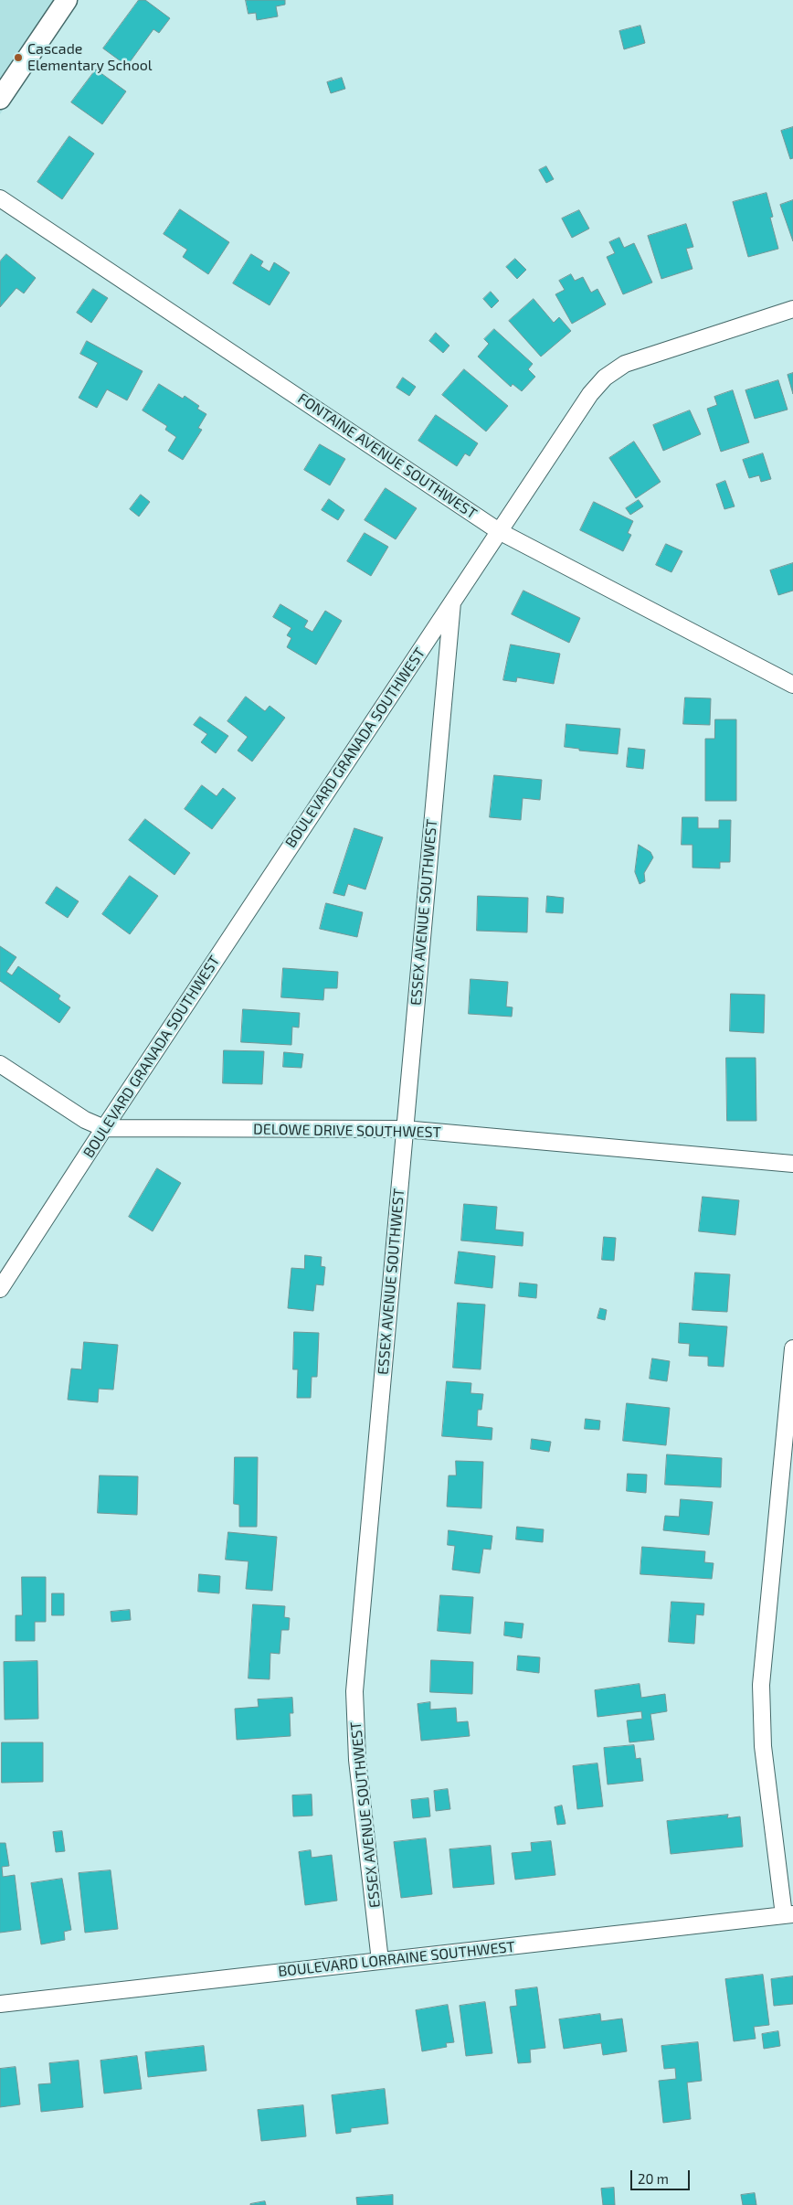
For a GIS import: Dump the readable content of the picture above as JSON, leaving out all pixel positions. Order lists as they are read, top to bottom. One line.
{"streets":{"street":["FONTAINE AVENUE SOUTHWEST","BOULEVARD GRANADA SOUTHWEST","ESSEX AVENUE SOUTHWEST","DELOWE DRIVE SOUTHWEST","BOULEVARD LORRAINE SOUTHWEST"]},"crossings":[["FONTAINE AVENUE SOUTHWEST","BOULEVARD GRANADA SOUTHWEST"],["BOULEVARD GRANADA SOUTHWEST","ESSEX AVENUE SOUTHWEST"],["BOULEVARD GRANADA SOUTHWEST","DELOWE DRIVE SOUTHWEST"],["ESSEX AVENUE SOUTHWEST","DELOWE DRIVE SOUTHWEST"],["ESSEX AVENUE SOUTHWEST","BOULEVARD LORRAINE SOUTHWEST"]],"places":["Cascade Elementary School"],"scale_bar":"20 m"}
